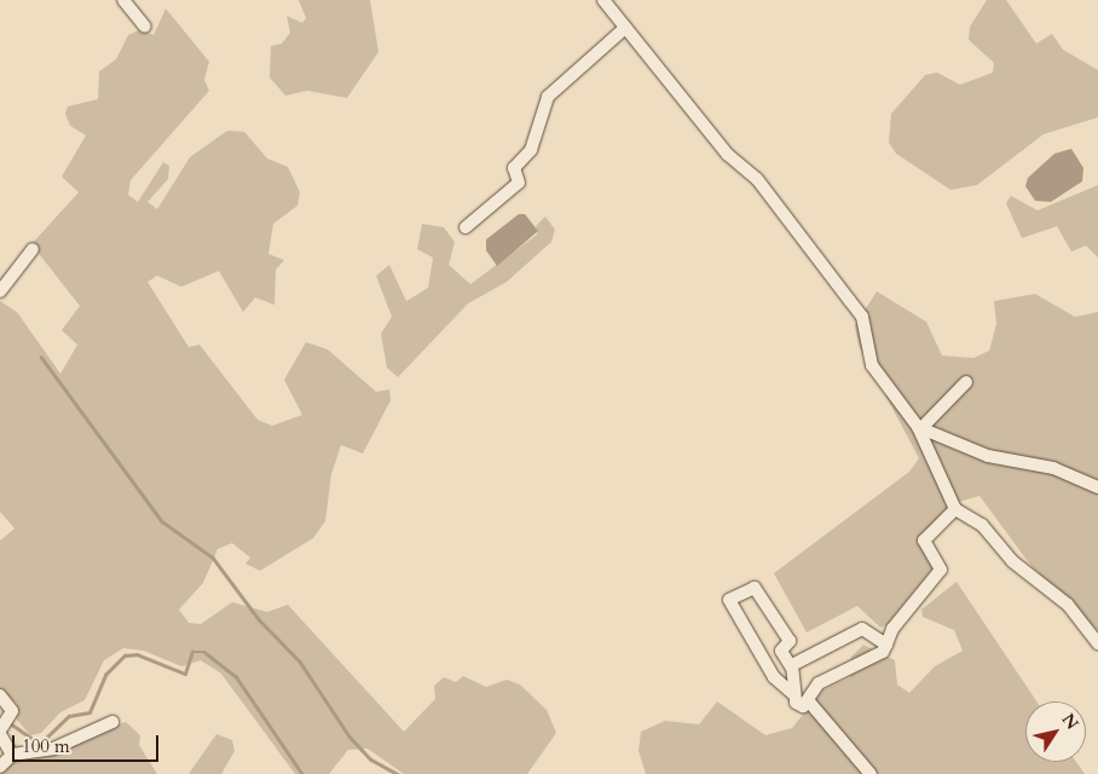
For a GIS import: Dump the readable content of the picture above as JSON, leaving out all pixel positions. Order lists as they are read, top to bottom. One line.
{"scale_bar":"100 m","north":"top right"}
